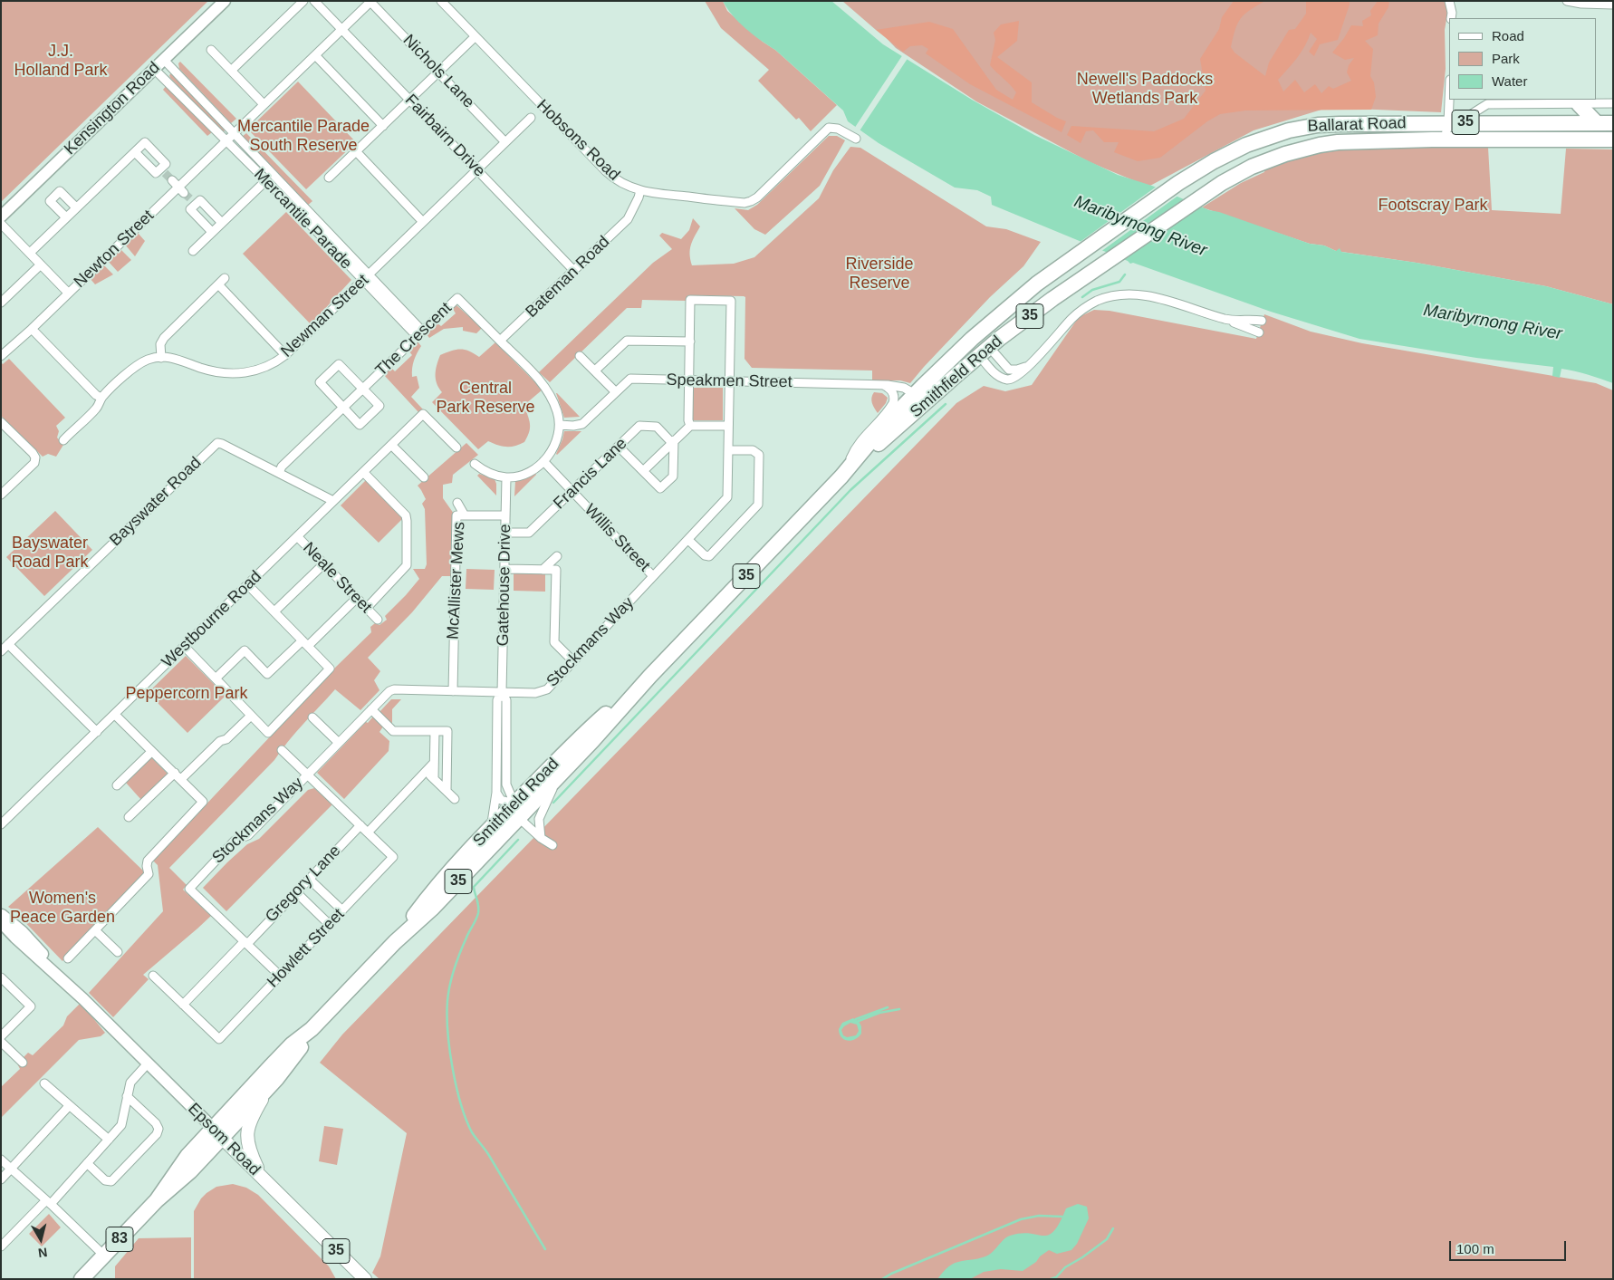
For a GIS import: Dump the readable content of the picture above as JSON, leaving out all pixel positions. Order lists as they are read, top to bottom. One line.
{"streets":{"highway":["35","Ballarat Road","Smithfield Road","83"],"main road":["Epsom Road"],"street":["Nichols Lane","Kensington Road","Fairbairn Drive","Hobsons Road","Mercantile Parade","Newton Street","Bateman Road","Newman Street","The Crescent","Speakmen Street","Francis Lane","Bayswater Road","Willis Street","Neale Street","McAllister Mews","Gatehouse Drive","Westbourne Road","Stockmans Way","Gregory Lane","Howlett Street"]},"crossings":[["Nichols Lane","Newman Street"],["Kensington Road","Mercantile Parade"],["Ballarat Road","Smithfield Road"],["Fairbairn Drive","Bateman Road"],["Fairbairn Drive","Newman Street"],["Hobsons Road","Bateman Road"],["Mercantile Parade","Newton Street"],["Mercantile Parade","Newman Street"],["Mercantile Parade","The Crescent"],["Bateman Road","The Crescent"],["The Crescent","Speakmen Street"],["The Crescent","Bayswater Road"],["Smithfield Road","Speakmen Street"],["Smithfield Road","Gatehouse Drive"],["Smithfield Road","Epsom Road"],["Speakmen Street","Stockmans Way"],["Francis Lane","Willis Street"],["Francis Lane","Gatehouse Drive"],["Bayswater Road","Westbourne Road"],["Willis Street","Stockmans Way"],["Neale Street","Westbourne Road"],["McAllister Mews","Gatehouse Drive"],["McAllister Mews","Stockmans Way"],["Gatehouse Drive","Stockmans Way"],["Stockmans Way","Gregory Lane"],["Gregory Lane","Howlett Street"]],"water":["Maribyrnong River"],"parks":["J.J. Holland Park","Newell's Paddocks Wetlands Park","Mercantile Parade South Reserve","Footscray Park","Riverside Reserve","Central Park Reserve","Bayswater Road Park","Peppercorn Park","Women's Peace Garden"],"legend":["Road","Park","Water"],"scale_bar":"100 m","north":"bottom"}
